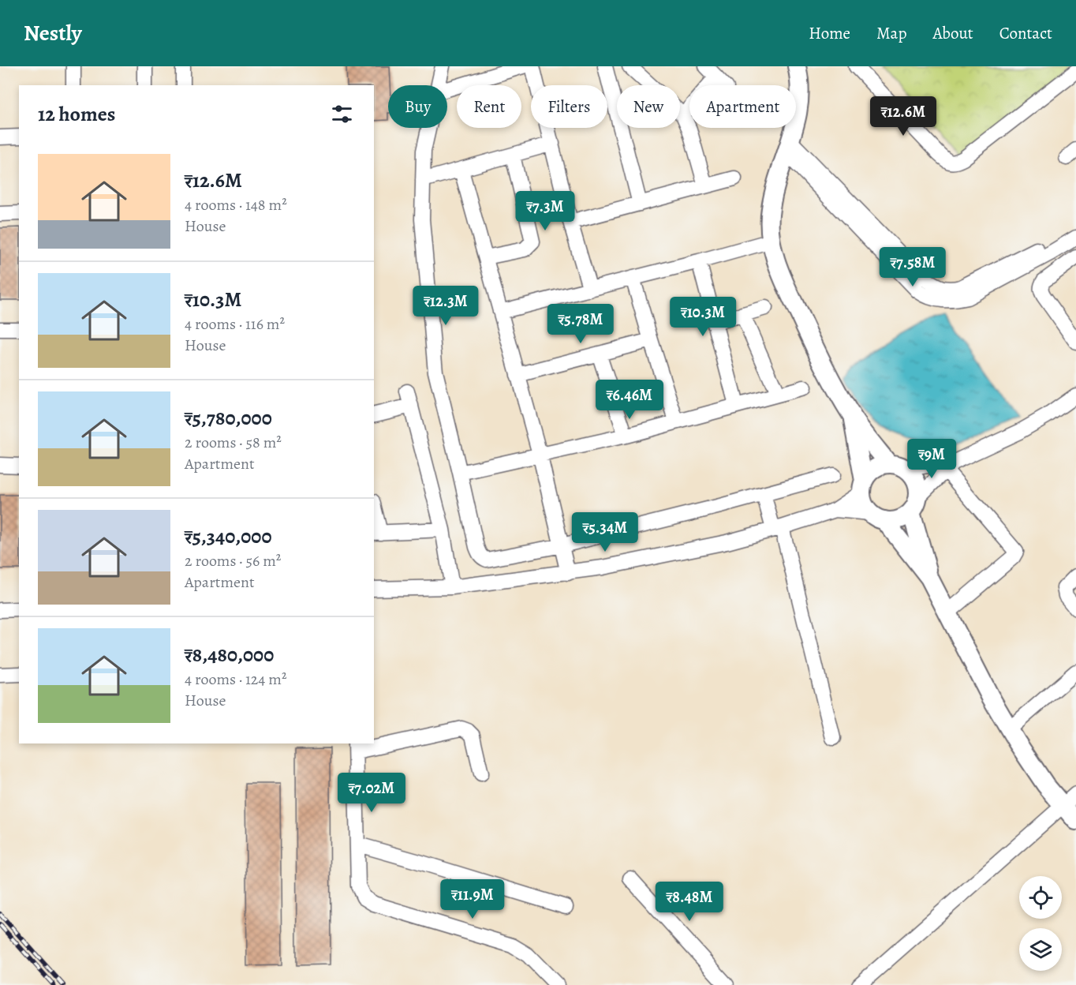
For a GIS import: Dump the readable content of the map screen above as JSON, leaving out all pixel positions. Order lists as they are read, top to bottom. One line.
{"page":{"header":"Nestly","nav":["Home","Map","About","Contact"],"chip":["Buy","Rent","Filters","New","Apartment"],"heading":"12 homes","price":["₹12.6M","₹7.3M","₹7.58M","₹12.3M","₹10.3M","₹5.78M","₹6.46M","₹9M","₹5.34M","₹7.02M","₹11.9M","₹8.48M"],"list":[{"name":"₹12.6M","note":"4 rooms · 148 m² · House"},{"name":"₹10.3M","note":"4 rooms · 116 m² · House"},{"name":"₹5,780,000","note":"2 rooms · 58 m² · Apartment"},{"name":"₹5,340,000","note":"2 rooms · 56 m² · Apartment"},{"name":"₹8,480,000","note":"4 rooms · 124 m² · House"}]}}
